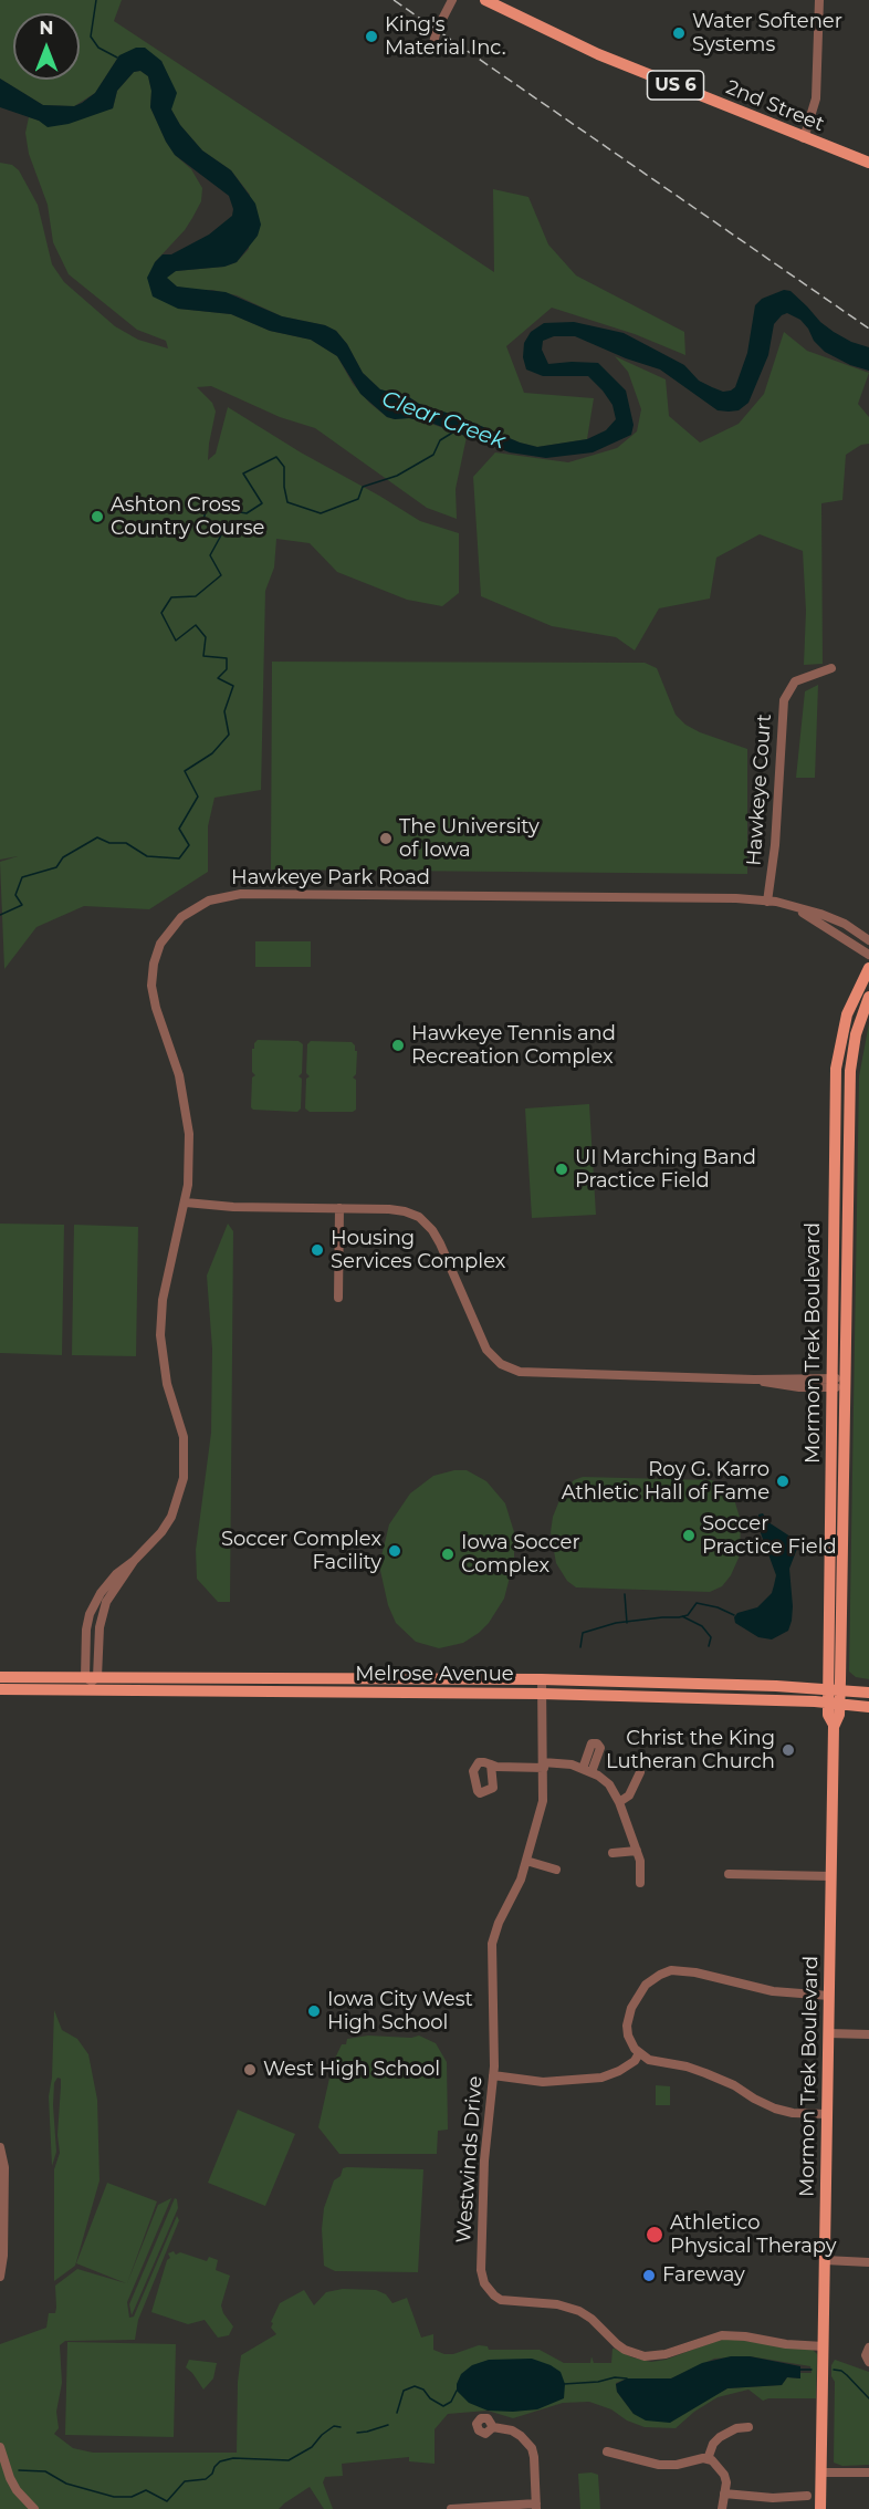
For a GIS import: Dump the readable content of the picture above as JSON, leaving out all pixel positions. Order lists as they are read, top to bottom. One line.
{"streets":{"main road":["US 6","2nd Street","Mormon Trek Boulevard","Melrose Avenue"],"street":["Hawkeye Court","Hawkeye Park Road","Westwinds Drive"]},"crossings":[["Hawkeye Court","Hawkeye Park Road"],["Hawkeye Park Road","Melrose Avenue"],["Mormon Trek Boulevard","Melrose Avenue"],["Mormon Trek Boulevard","Westwinds Drive"],["Melrose Avenue","Westwinds Drive"]],"water":["Clear Creek"],"places":["Water Softener Systems","King's Material Inc.","Ashton Cross Country Course","The University of Iowa","Hawkeye Tennis and Recreation Complex","UI Marching Band Practice Field","Housing Services Complex","Roy G. Karro Athletic Hall of Fame","Soccer Practice Field","Soccer Complex Facility","Iowa Soccer Complex","Christ the King Lutheran Church","Iowa City West High School","West High School","Athletico Physical Therapy","Fareway"],"north":"top"}
